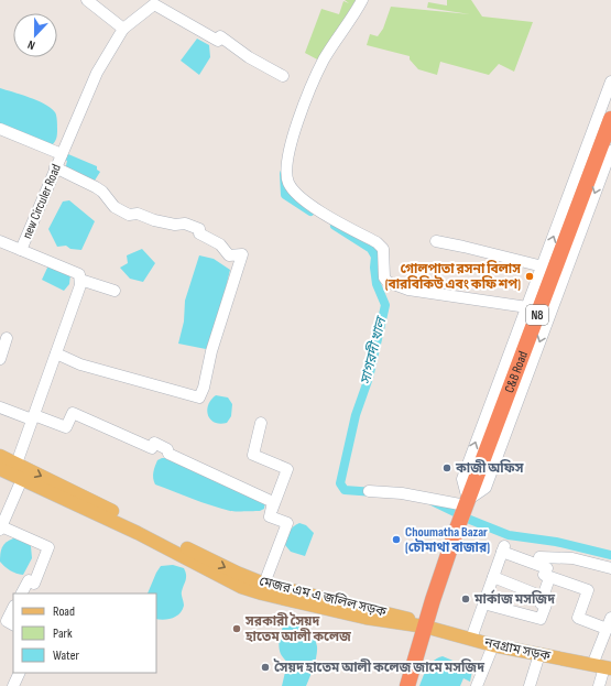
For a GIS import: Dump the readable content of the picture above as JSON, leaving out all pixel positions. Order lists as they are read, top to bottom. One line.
{"streets":{"highway":["N8","C&B Road"],"main road":["মেজর এম এ জলিল সড়ক","নবগ্রাম সড়ক"],"street":["new Circuler Road"]},"crossings":[["C&B Road","মেজর এম এ জলিল সড়ক"],["C&B Road","নবগ্রাম সড়ক"],["মেজর এম এ জলিল সড়ক","নবগ্রাম সড়ক"]],"water":["সাগরদী খাল"],"places":["গোলপাতা রসনা বিলাস (বারবিকিউ এবং কফি শপ)","কাজী অফিস","Choumatha Bazar (চৌমাথা বাজার)","মার্কাজ মসজিদ","সরকারী সৈয়দ হাতেম আলী কলেজ","সৈয়দ হাতেম আলী কলেজ জামে মসজিদ"],"legend":["Road","Park","Water"],"north":"bottom"}
